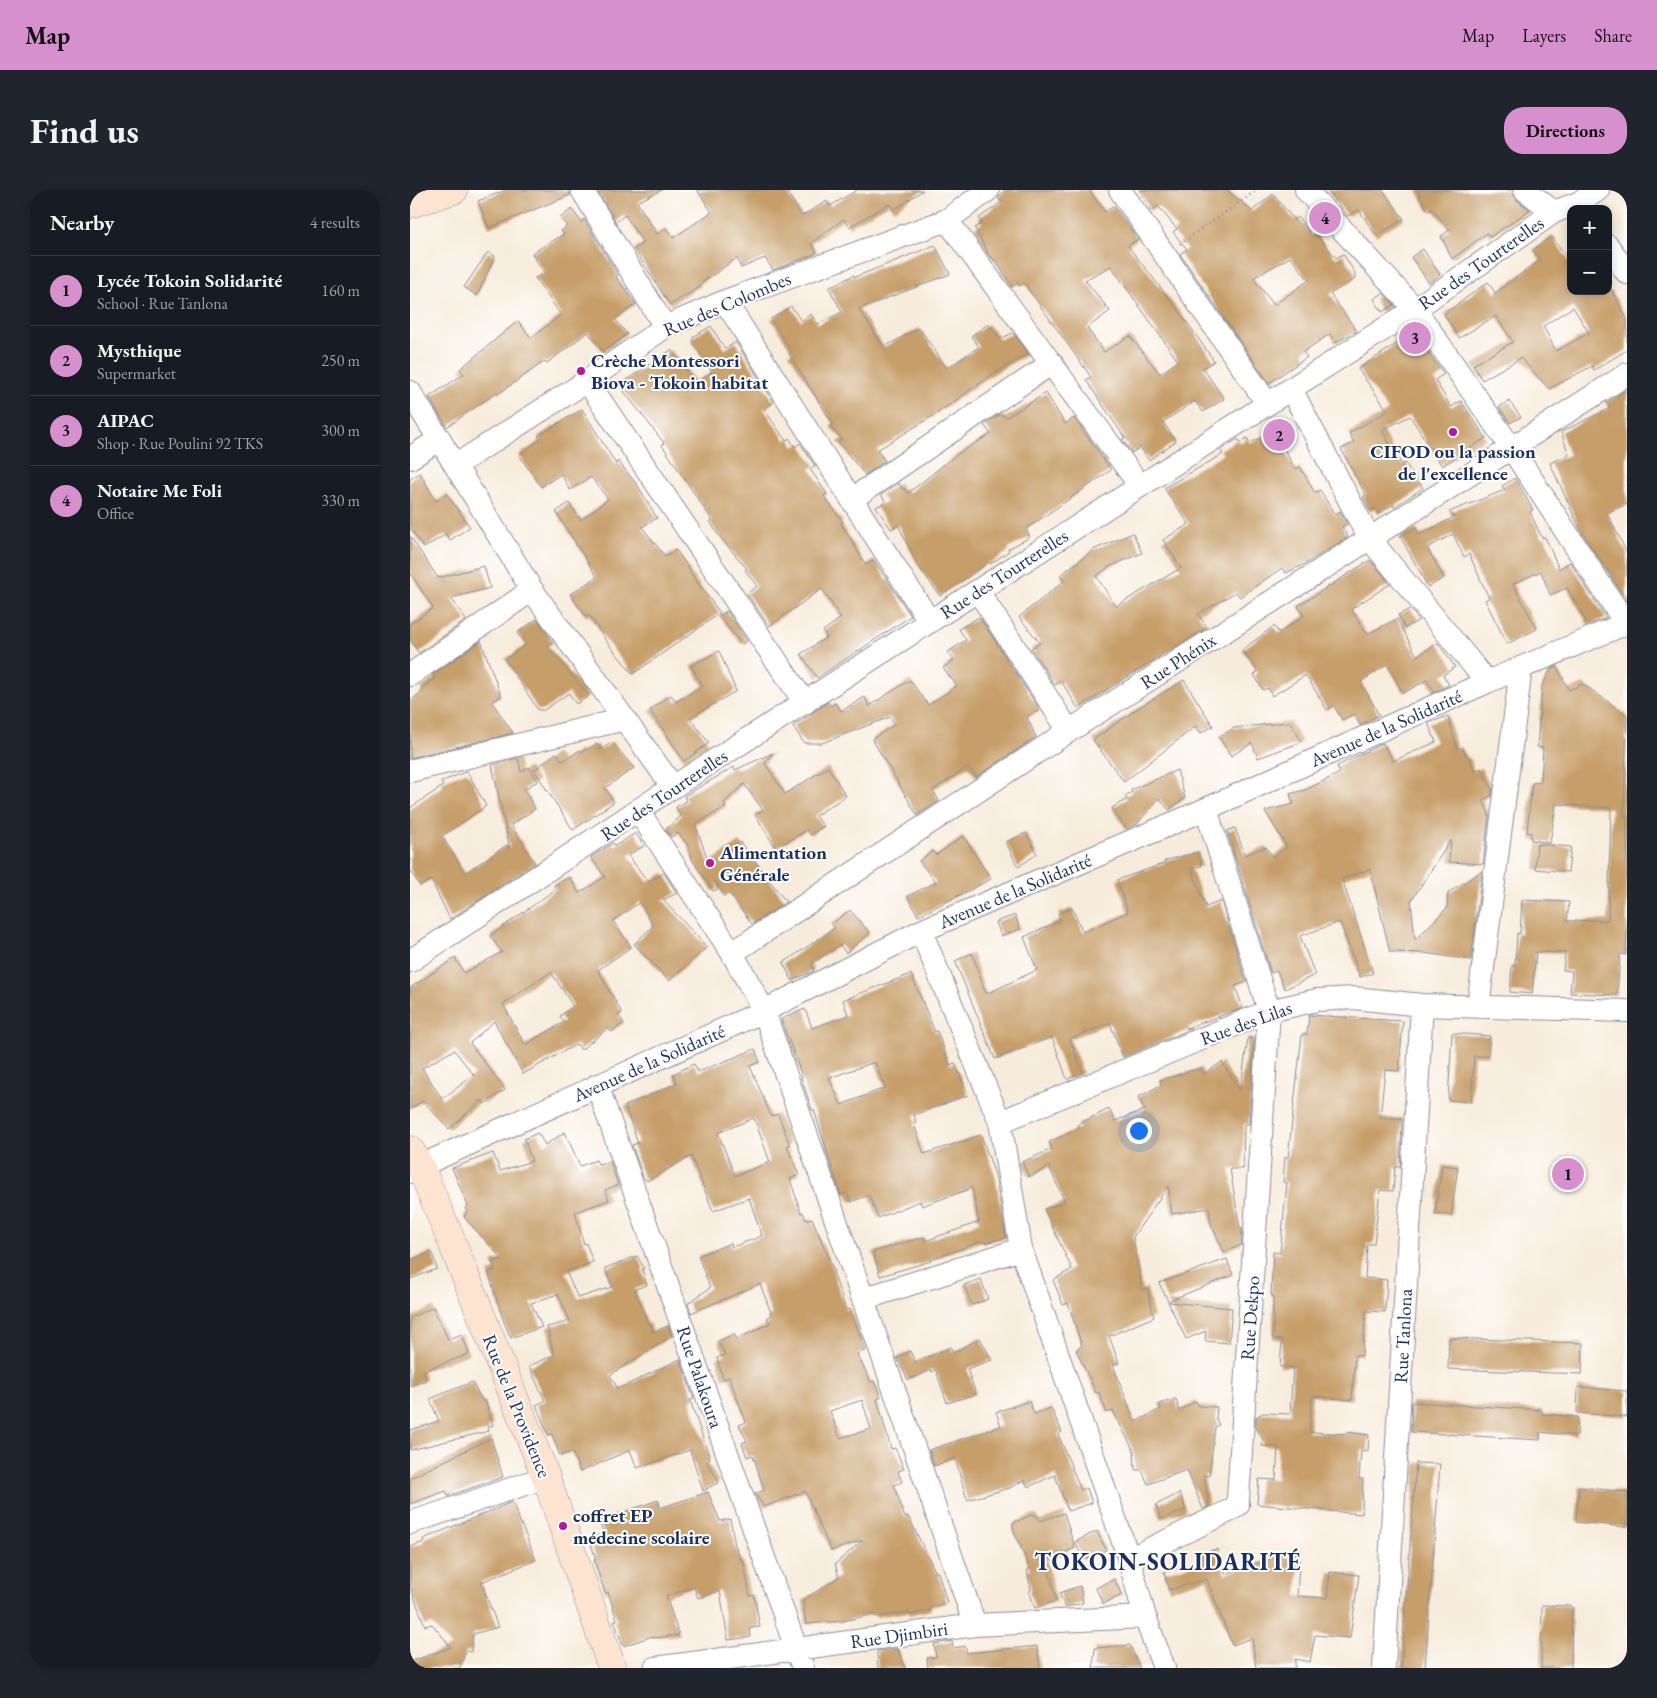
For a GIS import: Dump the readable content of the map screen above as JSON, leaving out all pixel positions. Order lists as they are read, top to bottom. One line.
{"streets":{"street":["Rue des Tourterelles","Rue des Colombes","Rue Phénix","Avenue de la Solidarité","Rue des Lilas","Rue Dekpo","Rue Tanlona","Rue Palakoura","Rue de la Providence","Rue Djimbiri"]},"crossings":[["Avenue de la Solidarité","Rue Palakoura"],["Avenue de la Solidarité","Rue de la Providence"],["Rue des Lilas","Rue Dekpo"],["Rue des Lilas","Rue Tanlona"],["Rue Palakoura","Rue Djimbiri"]],"districts":["TOKOIN-SOLIDARITÉ"],"places":["Crèche Montessori Biova - Tokoin habitat","CIFOD ou la passion de l'excellence","Alimentation Générale","coffret EP médecine scolaire"],"page":{"header":"Map","nav":["Map","Layers","Share"],"buttons":"Directions","title":"Find us","heading":["Nearby","4 results"],"pins":["4","3","2","1"],"map_buttons":["+","−"],"list":[{"mark":"1","name":"Lycée Tokoin Solidarité","note":"School · Rue Tanlona","value":"160 m"},{"mark":"2","name":"Mysthique","note":"Supermarket","value":"250 m"},{"mark":"3","name":"AIPAC","note":"Shop · Rue Poulini 92 TKS","value":"300 m"},{"mark":"4","name":"Notaire Me Foli","note":"Office","value":"330 m"}]}}
